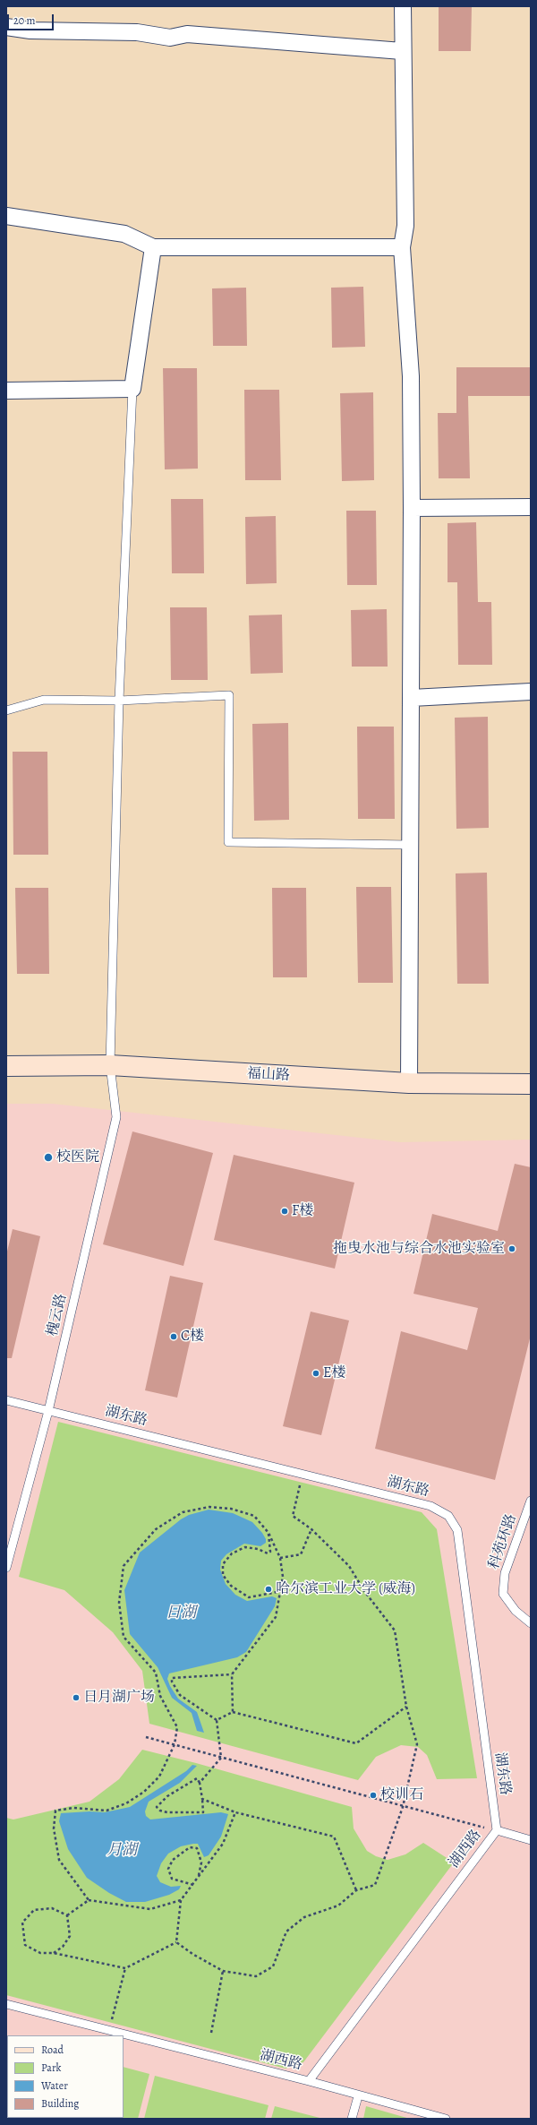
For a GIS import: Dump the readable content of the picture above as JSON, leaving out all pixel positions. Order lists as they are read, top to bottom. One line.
{"streets":{"main road":["福山路"],"lane":["槐云路","湖东路","科苑环路","湖西路"]},"crossings":[["福山路","槐云路"],["槐云路","湖东路"],["湖东路","湖西路"]],"water":["日湖","月湖"],"places":["校医院","F楼","拖曳水池与综合水池实验室","C楼","E楼","哈尔滨工业大学 (威海)","日月湖广场","校训石"],"legend":["Road","Park","Water","Building"],"scale_bar":"20 m"}
